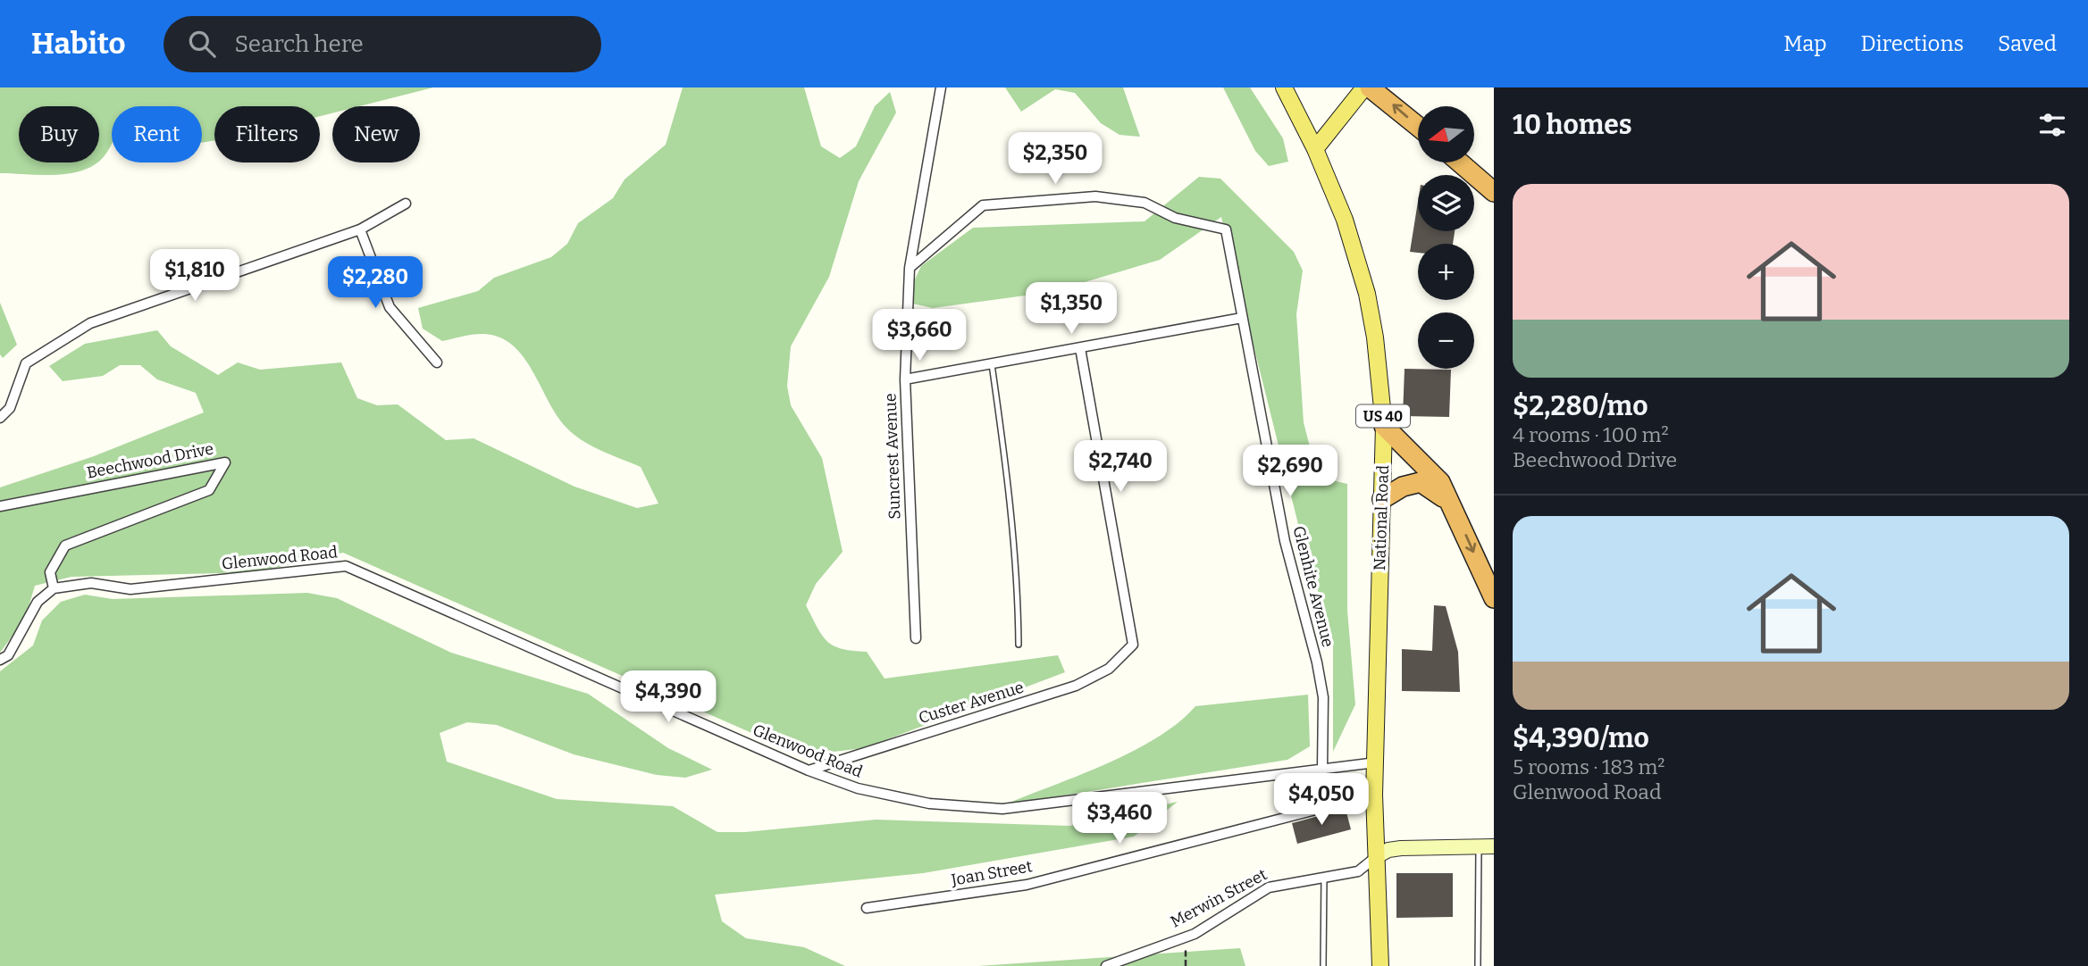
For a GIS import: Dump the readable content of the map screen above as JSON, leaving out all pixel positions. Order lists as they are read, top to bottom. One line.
{"streets":{"main road":["US 40","National Road"],"street":["Suncrest Avenue","Beechwood Drive","Glenwood Road","Glenhite Avenue","Custer Avenue","Joan Street","Merwin Street"]},"crossings":[["Suncrest Avenue","Glenhite Avenue"],["Beechwood Drive","Glenwood Road"],["National Road","Glenwood Road"],["National Road","Joan Street"],["National Road","Merwin Street"],["Glenwood Road","Glenhite Avenue"],["Glenwood Road","Custer Avenue"]],"north":"left","page":{"header":"Habito","search":"Search here","nav":["Map","Directions","Saved"],"heading":"10 homes","map_buttons":["+","−"],"chip":["Buy","Rent","Filters","New"],"price":["$2,350","$1,810","$2,280","$1,350","$3,660","$2,740","$2,690","$4,390","$4,050","$3,460"],"list":[{"name":"$2,280/mo","note":"4 rooms · 100 m² · Beechwood Drive"},{"name":"$4,390/mo","note":"5 rooms · 183 m² · Glenwood Road"}]}}
